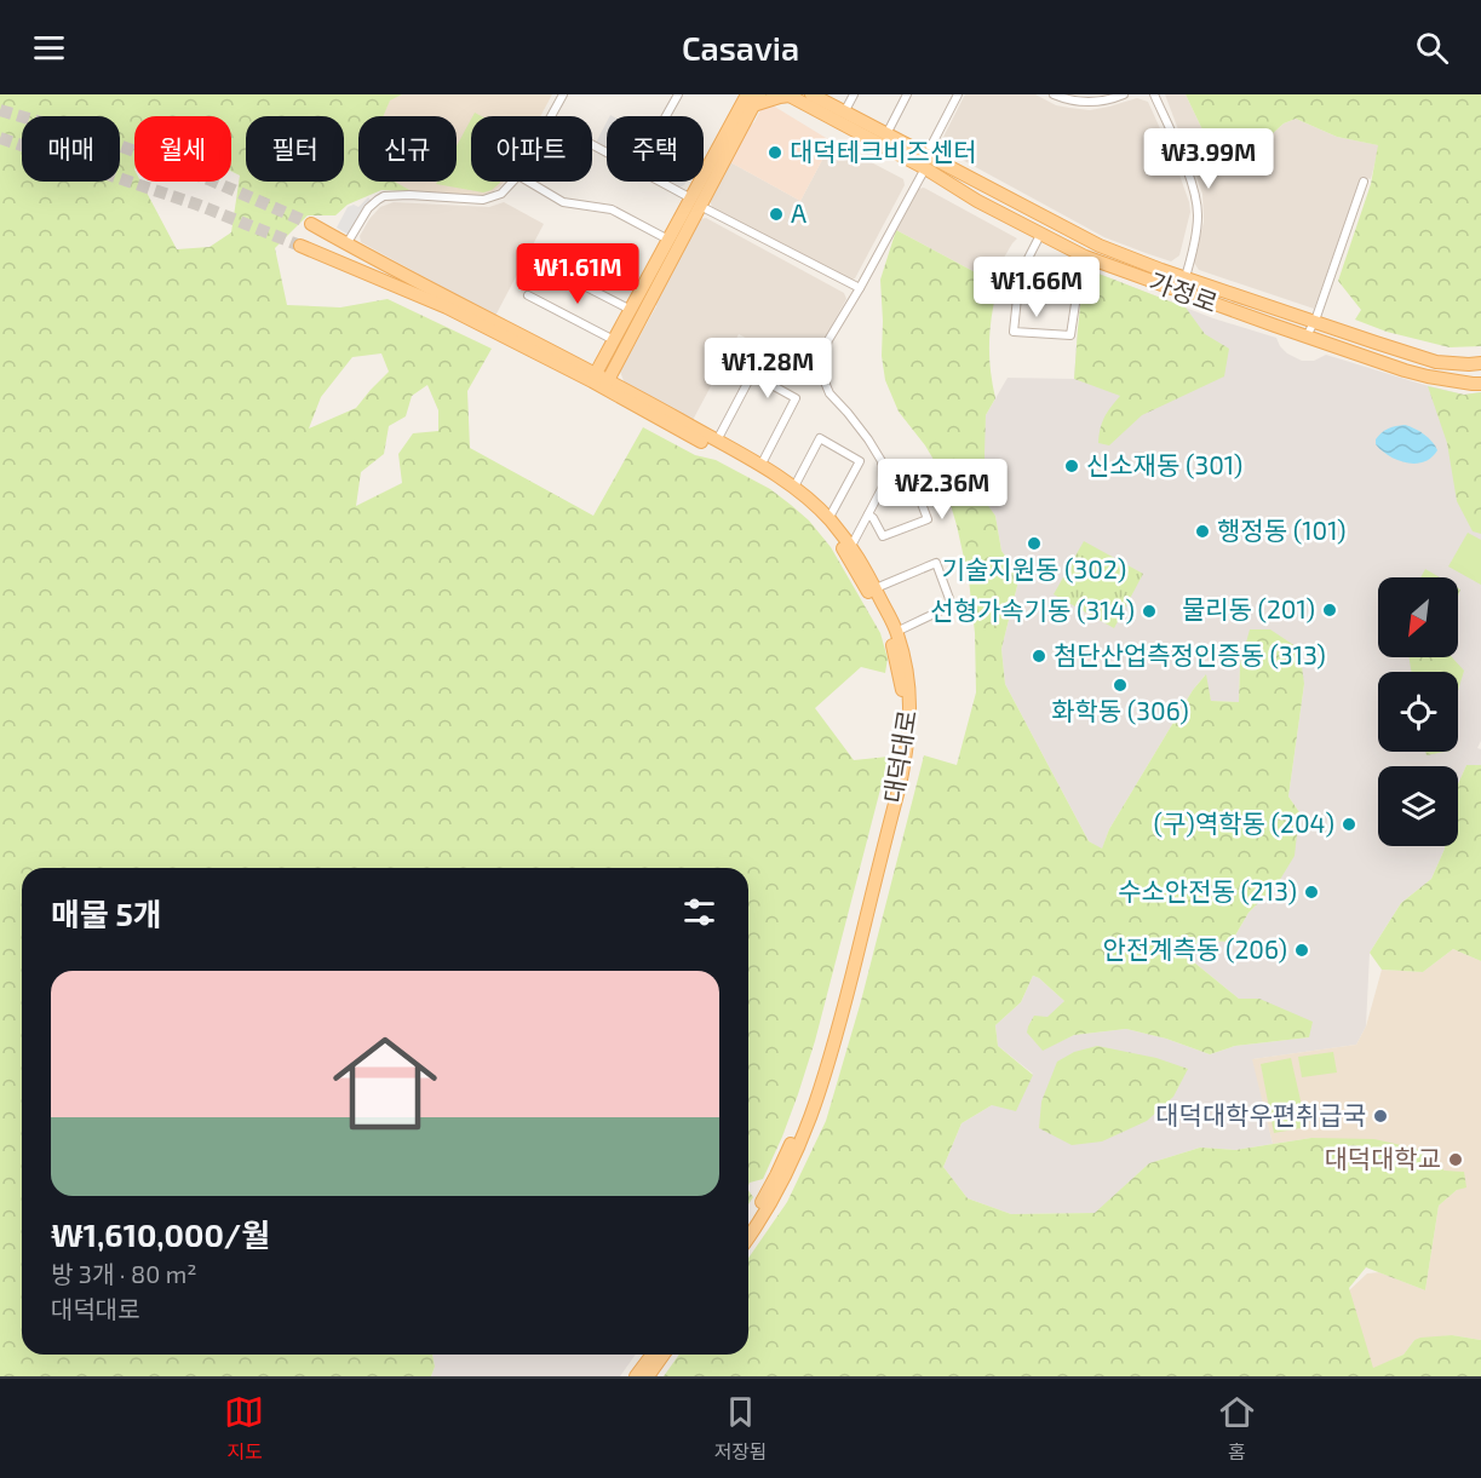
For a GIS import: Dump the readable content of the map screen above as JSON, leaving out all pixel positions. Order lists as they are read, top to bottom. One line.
{"streets":{"main road":["가정로","대덕대로"]},"places":["대덕테크비즈센터","A","신소재동 (301)","행정동 (101)","기술지원동 (302)","물리동 (201)","선형가속기동 (314)","첨단산업측정인증동 (313)","화학동 (306)","(구)역학동 (204)","수소안전동 (213)","안전계측동 (206)","대덕대학우편취급국","대덕대학교"],"north":"bottom left","page":{"header":"Casavia","chip":["매매","월세","필터","신규","아파트","주택"],"price":["₩3.99M","₩1.61M","₩1.66M","₩1.28M","₩2.36M"],"heading":"매물 5개","list":[{"name":"₩1,610,000/월","note":"방 3개 · 80 m² · 대덕대로"}],"tabs":["지도","저장됨","홈"]}}
